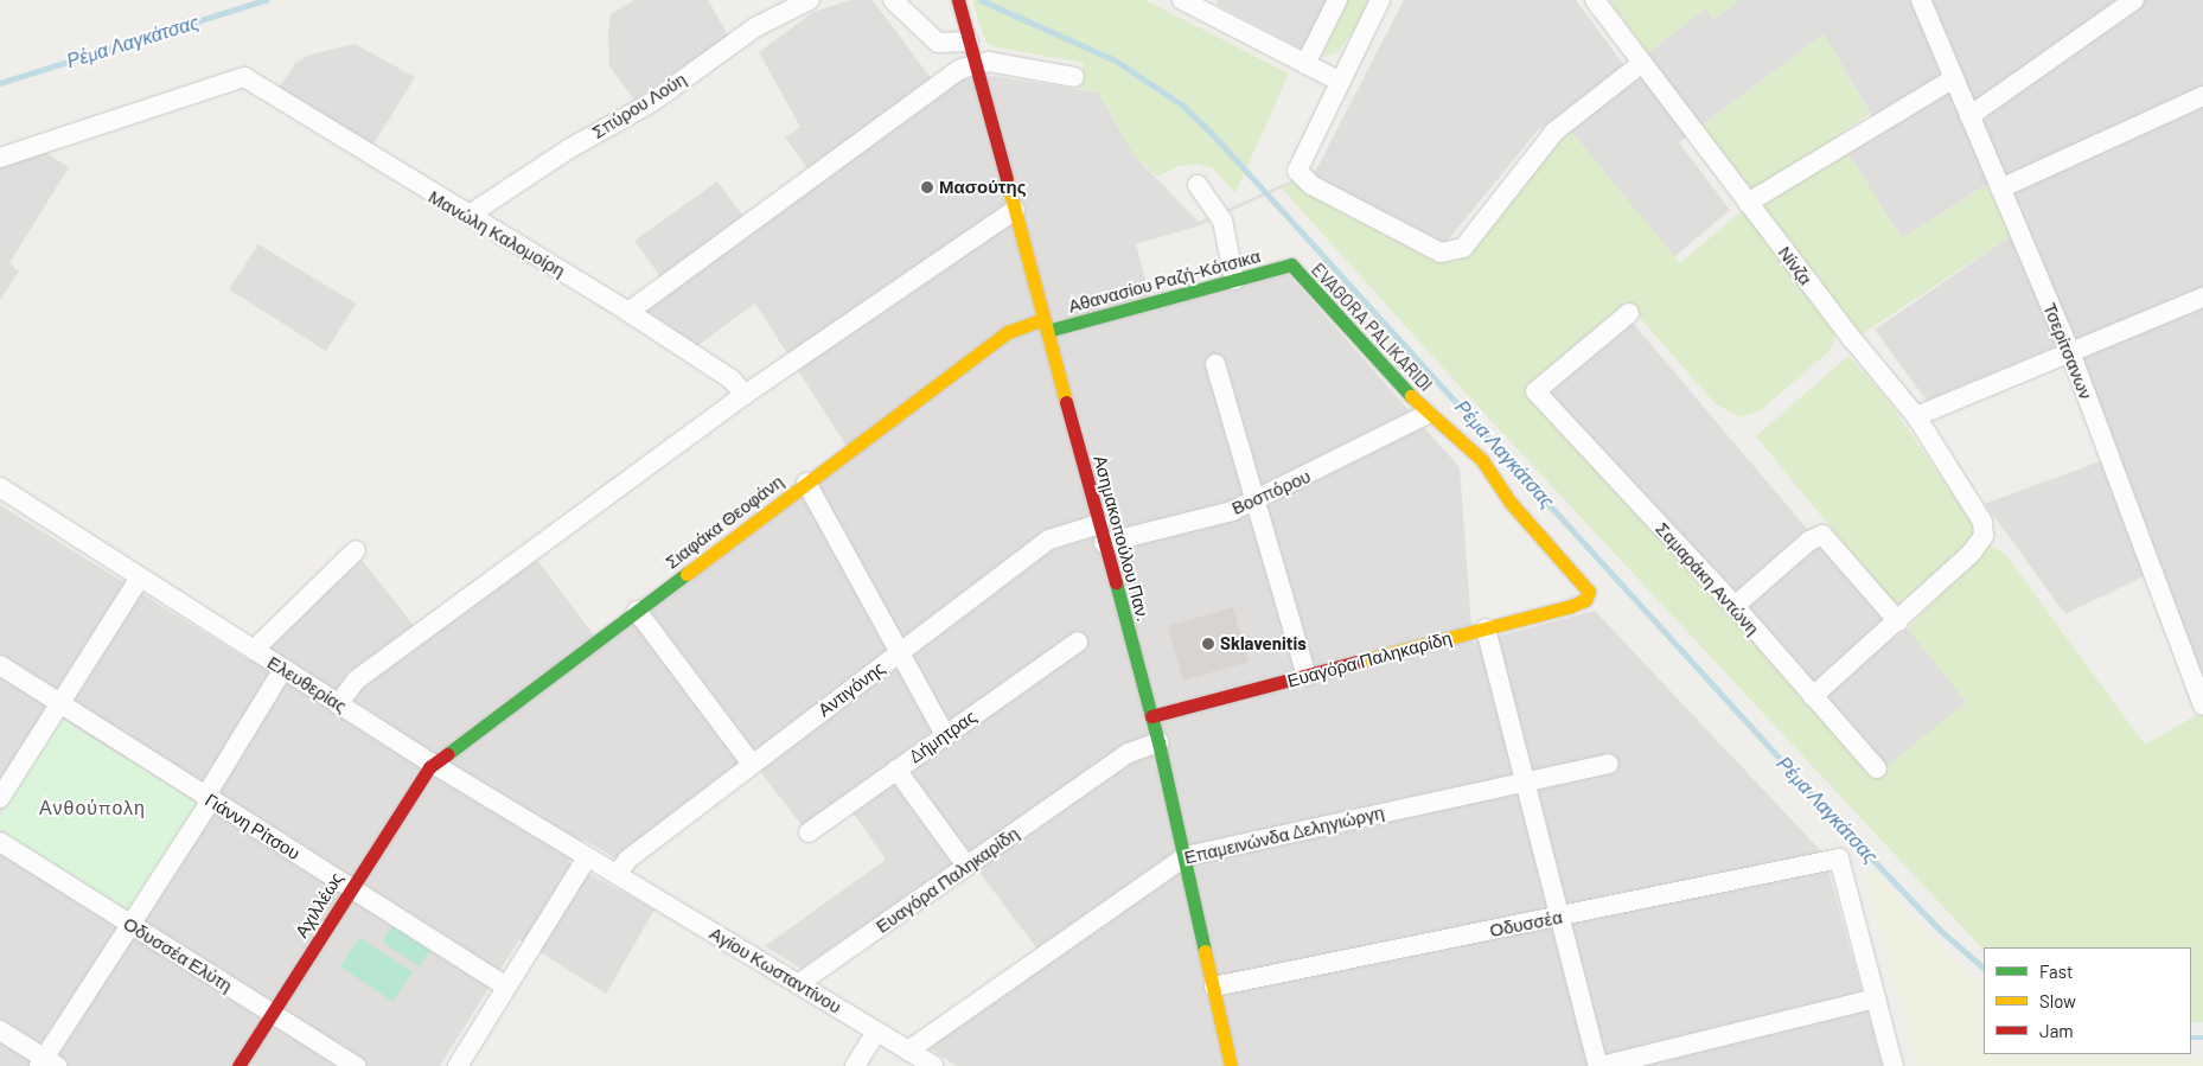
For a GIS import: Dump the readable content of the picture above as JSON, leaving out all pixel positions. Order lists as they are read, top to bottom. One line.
{"streets":{"street":["Σπύρου Λούη","Μανώλη Καλομοίρη","Νίνζα","Αθανασίου Ραζή-Κότσικα","EVAGORA PALIKARIDI","Τσερίτσανων","Βοσπόρου","Σιαφάκα Θεοφάνη","Ασημακοπούλου Παν.","Σαμαράκη Αντώνη","Ευαγόρα Παληκαρίδη","Ελευθερίας","Αντιγόνης","Δήμητρας","Γιάννη Ρίτσου","Επαμεινώνδα Δεληγιώργη","Αχιλλέως","Οδυσσέα","Οδυσσέα Ελύτη","Αγίου Κωσταντίνου"]},"crossings":[["Σπύρου Λούη","Μανώλη Καλομοίρη"],["Αθανασίου Ραζή-Κότσικα","EVAGORA PALIKARIDI"],["Αθανασίου Ραζή-Κότσικα","Σιαφάκα Θεοφάνη"],["Αθανασίου Ραζή-Κότσικα","Ασημακοπούλου Παν."],["EVAGORA PALIKARIDI","Βοσπόρου"],["EVAGORA PALIKARIDI","Ευαγόρα Παληκαρίδη"],["Βοσπόρου","Ασημακοπούλου Παν."],["Βοσπόρου","Ευαγόρα Παληκαρίδη"],["Βοσπόρου","Αντιγόνης"],["Σιαφάκα Θεοφάνη","Ασημακοπούλου Παν."],["Σιαφάκα Θεοφάνη","Ελευθερίας"],["Σιαφάκα Θεοφάνη","Αχιλλέως"],["Ασημακοπούλου Παν.","Ευαγόρα Παληκαρίδη"],["Ασημακοπούλου Παν.","Αντιγόνης"],["Ασημακοπούλου Παν.","Επαμεινώνδα Δεληγιώργη"],["Ασημακοπούλου Παν.","Οδυσσέα"],["Ευαγόρα Παληκαρίδη","Αγίου Κωσταντίνου"],["Ελευθερίας","Αντιγόνης"],["Ελευθερίας","Αχιλλέως"],["Ελευθερίας","Αγίου Κωσταντίνου"],["Αντιγόνης","Αγίου Κωσταντίνου"],["Γιάννη Ρίτσου","Αχιλλέως"],["Επαμεινώνδα Δεληγιώργη","Αγίου Κωσταντίνου"],["Αχιλλέως","Οδυσσέα Ελύτη"]],"districts":["Ανθούπολη"],"water":["Ρέμα Λαγκάτσας"],"places":["Μασούτης","Sklavenitis"],"legend":["Fast","Slow","Jam"]}
